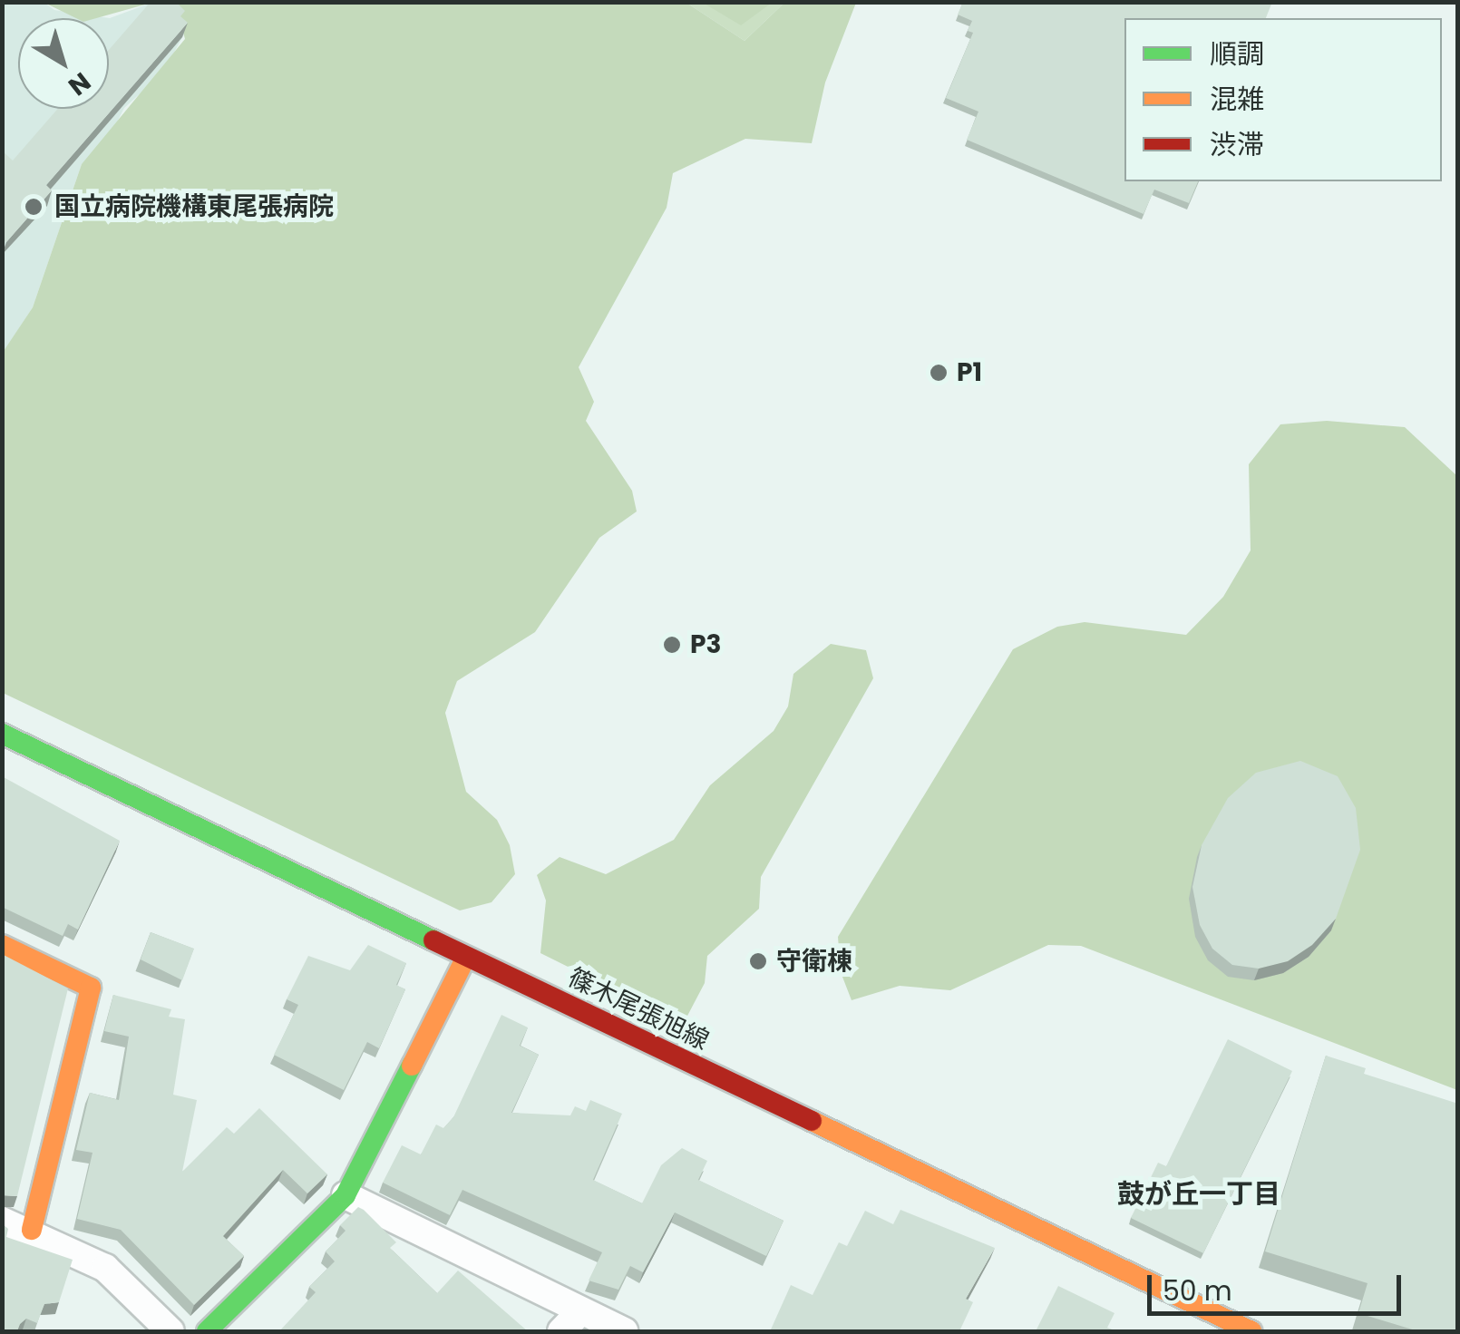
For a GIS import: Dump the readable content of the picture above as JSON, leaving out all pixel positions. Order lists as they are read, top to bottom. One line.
{"streets":{"main road":["篠木尾張旭線"]},"districts":["鼓が丘一丁目"],"places":["国立病院機構東尾張病院","P1","P3","守衛棟"],"legend":["順調","混雑","渋滞"],"scale_bar":"50 m","north":"bottom right"}
